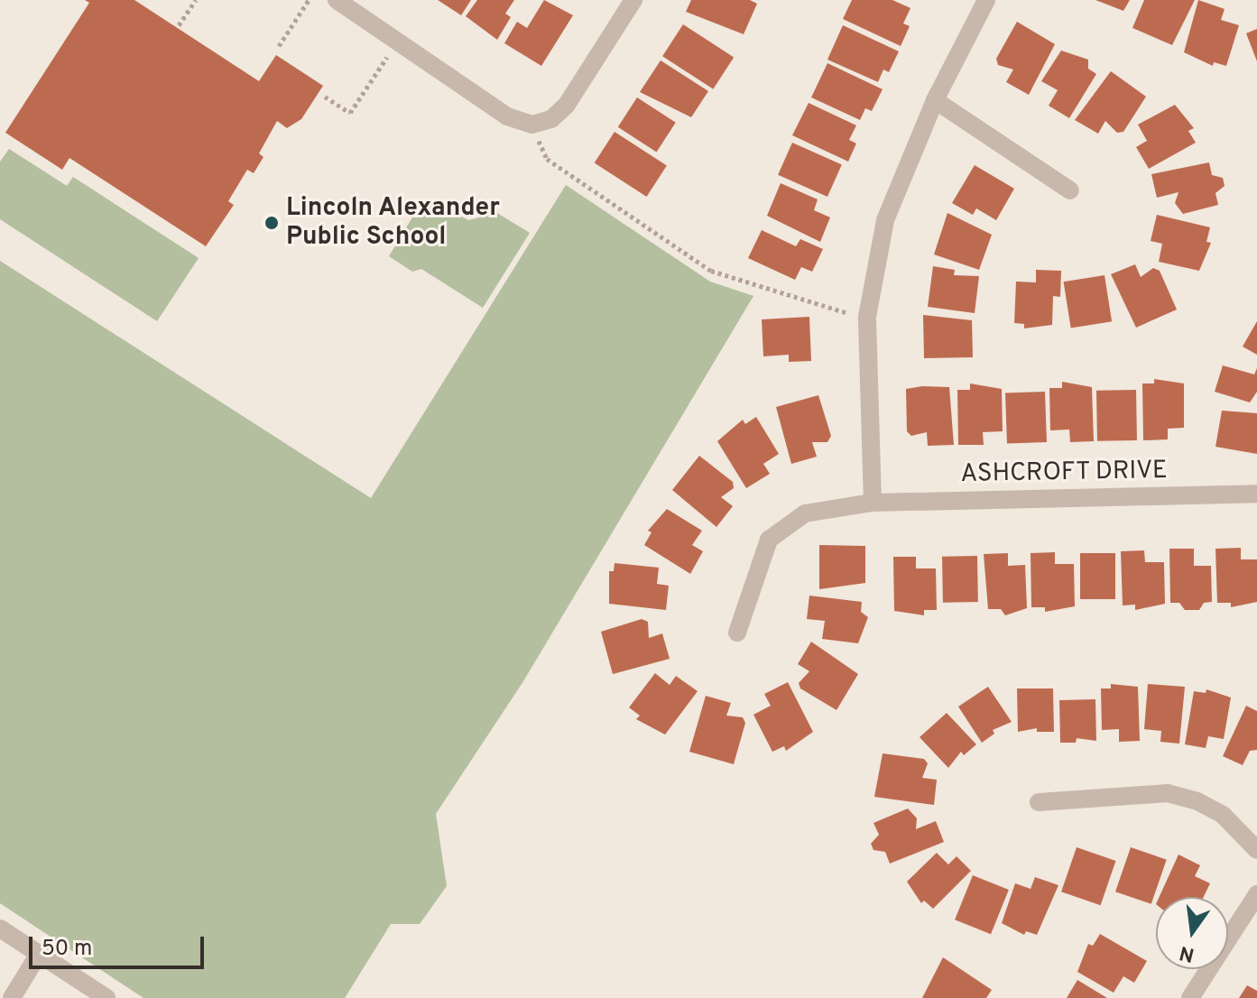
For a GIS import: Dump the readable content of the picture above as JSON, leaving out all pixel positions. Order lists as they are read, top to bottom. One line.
{"streets":{"street":["ASHCROFT DRIVE"]},"places":["Lincoln Alexander Public School"],"scale_bar":"50 m","north":"bottom"}
